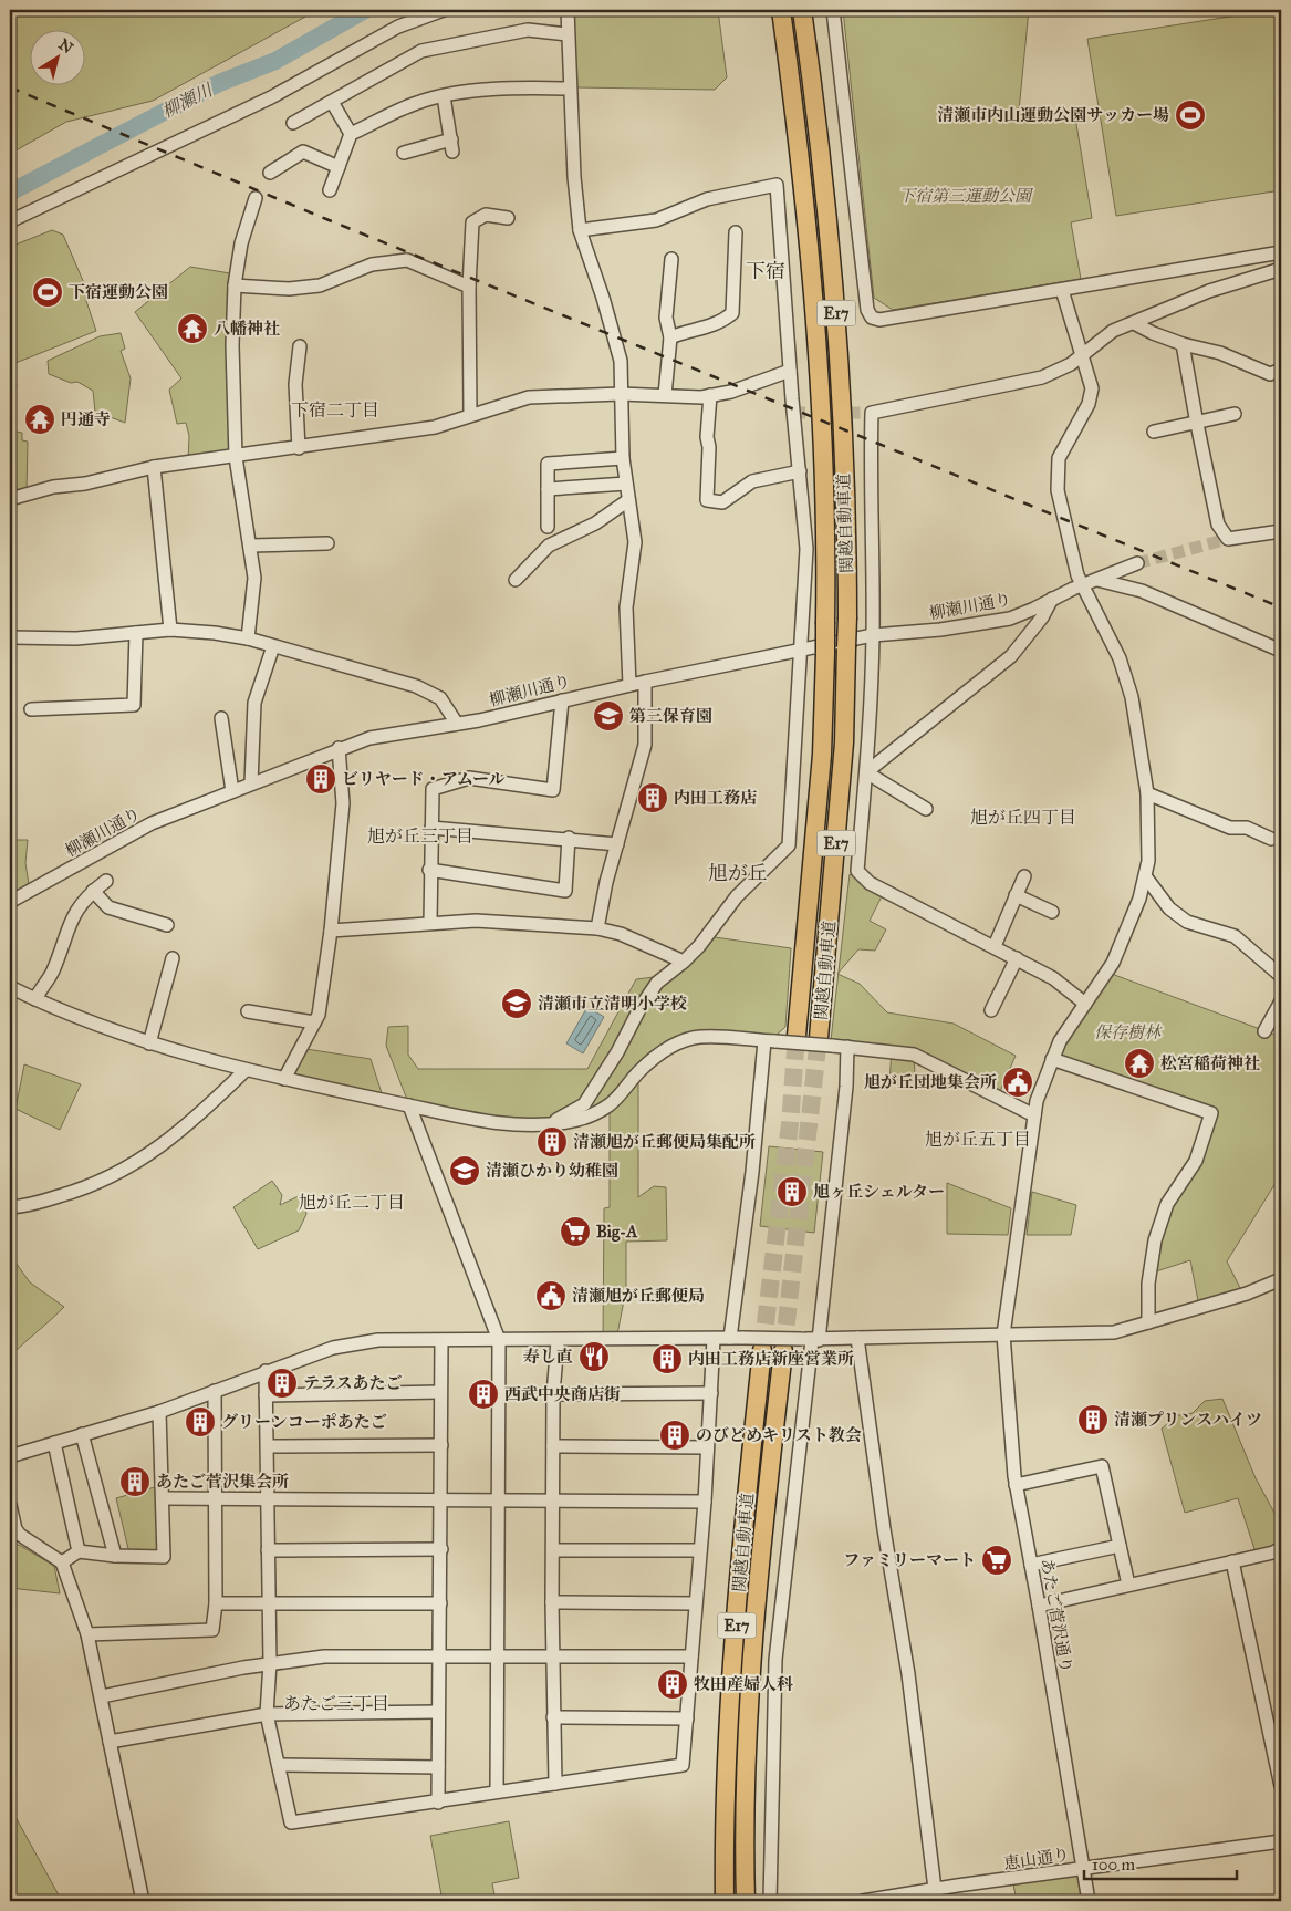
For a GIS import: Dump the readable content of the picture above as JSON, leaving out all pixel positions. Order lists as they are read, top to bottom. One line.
{"streets":{"highway":["E17","関越自動車道"],"street":["柳瀬川通り","あたご菅沢通り","恵山通り"]},"crossings":[["柳瀬川通り","あたご菅沢通り"],["あたご菅沢通り","恵山通り"]],"districts":["下宿","下宿二丁目","旭が丘四丁目","旭が丘三丁目","旭が丘","旭が丘五丁目","旭が丘二丁目","あたご三丁目"],"water":["柳瀬川"],"parks":["下宿第三運動公園","保存樹林"],"places":{"sports":["清瀬市内山運動公園サッカー場","下宿運動公園"],"temple":["八幡神社","円通寺","松宮稲荷神社"],"school or university":["第三保育園","清瀬市立清明小学校","清瀬ひかり幼稚園"],"building":["ビリヤード・アムール","内田工務店","清瀬旭が丘郵便局集配所","旭ヶ丘シェルター","内田工務店新座営業所","テラスあたご","西武中央商店街","清瀬プリンスハイツ","グリーンコーポあたご","のびどめキリスト教会","あたご菅沢集会所","牧田産婦人科"],"public building":["旭が丘団地集会所","清瀬旭が丘郵便局"],"supermarket":["Big-A","ファミリーマート"],"restaurant":["寿し直"]},"scale_bar":"100 m","north":"top right"}
